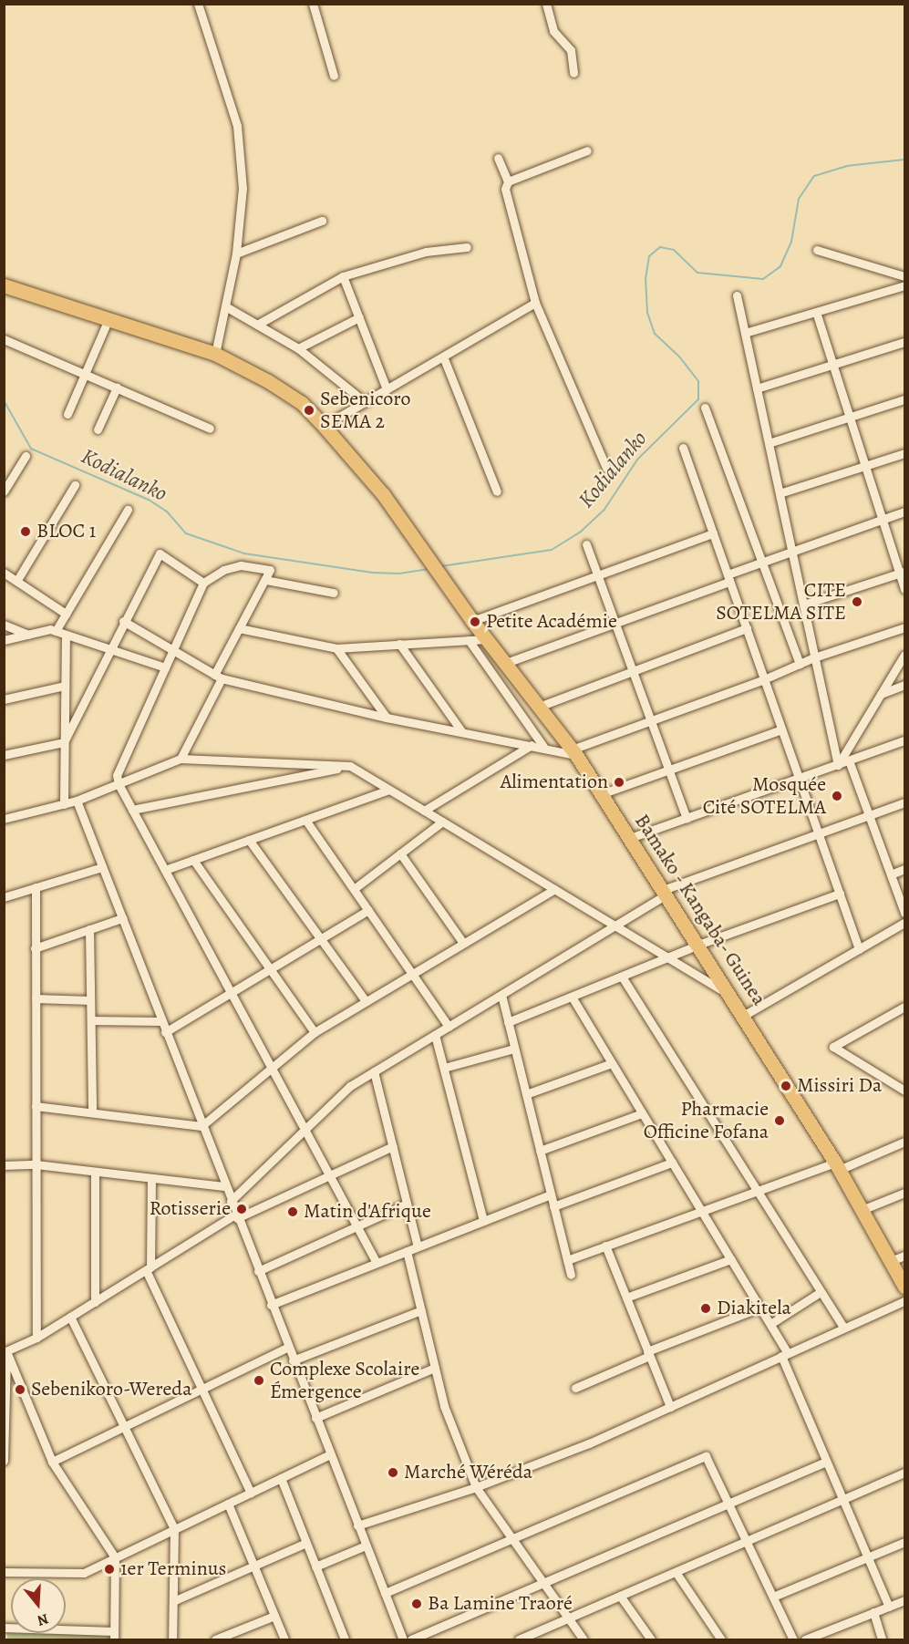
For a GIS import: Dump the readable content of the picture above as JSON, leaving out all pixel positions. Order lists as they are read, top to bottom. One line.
{"streets":{"main road":["Bamako - Kangaba- Guinea"]},"water":["Kodialanko"],"places":["Sebenicoro SEMA 2","BLOC 1","CITE SOTELMA SITE","Petite Académie","Alimentation","Mosquée Cité SOTELMA","Missiri Da","Pharmacie Officine Fofana","Rotisserie","Matin d'Afrique","Diakitela","Complexe Scolaire Émergence","Sebenikoro-Wereda","Marché Wéréda","1er Terminus","Ba Lamine Traoré"],"north":"bottom"}
